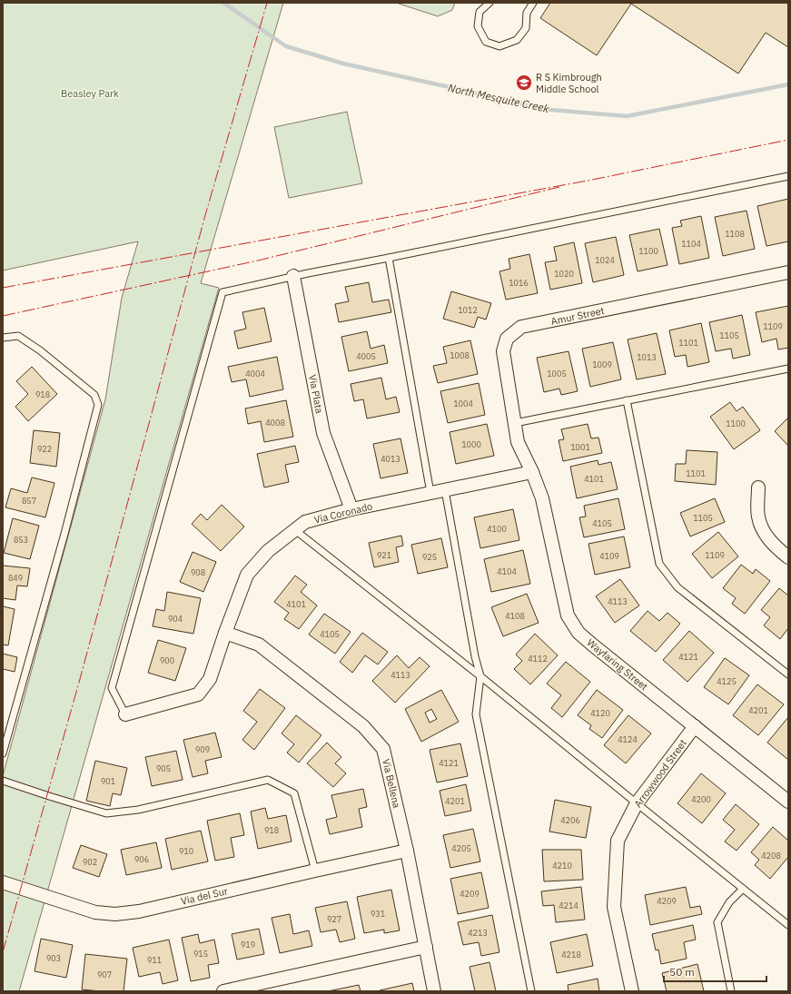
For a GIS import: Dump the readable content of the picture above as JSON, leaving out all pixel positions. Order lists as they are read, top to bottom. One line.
{"streets":{"street":["Amur Street","Via Plata","Via Coronado","Wayfaring Street","Arrowwood Street","Via Bellena","Via del Sur"]},"crossings":[["Amur Street","Via Coronado"],["Amur Street","Wayfaring Street"],["Via Plata","Via Coronado"],["Via Coronado","Wayfaring Street"],["Via Coronado","Via Bellena"],["Wayfaring Street","Arrowwood Street"],["Via Bellena","Via del Sur"]],"water":["North Mesquite Creek"],"parks":["Beasley Park"],"places":{"school or university":["R S Kimbrough Middle School"]},"house_numbers":["1108","1104","1100","1024","1020","1016","1012","1109","1105","1101","1008","4005","1013","1009","4004","1005","918","1004","4008","1100","1000","1001","922","4013","1101","4101","857","1105","4105","4100","853","921","1109","4109","925","4104","908","849","4113","4101","4108","904","4105","4121","4112","900","4113","4125","4201","4120","4124","909","4121","905","901","4200","4201","4206","918","4205","910","4208","906","902","4210","4209","4209","4214","931","927","4213","919","915","4218","903","911","907"],"scale_bar":"50 m"}
